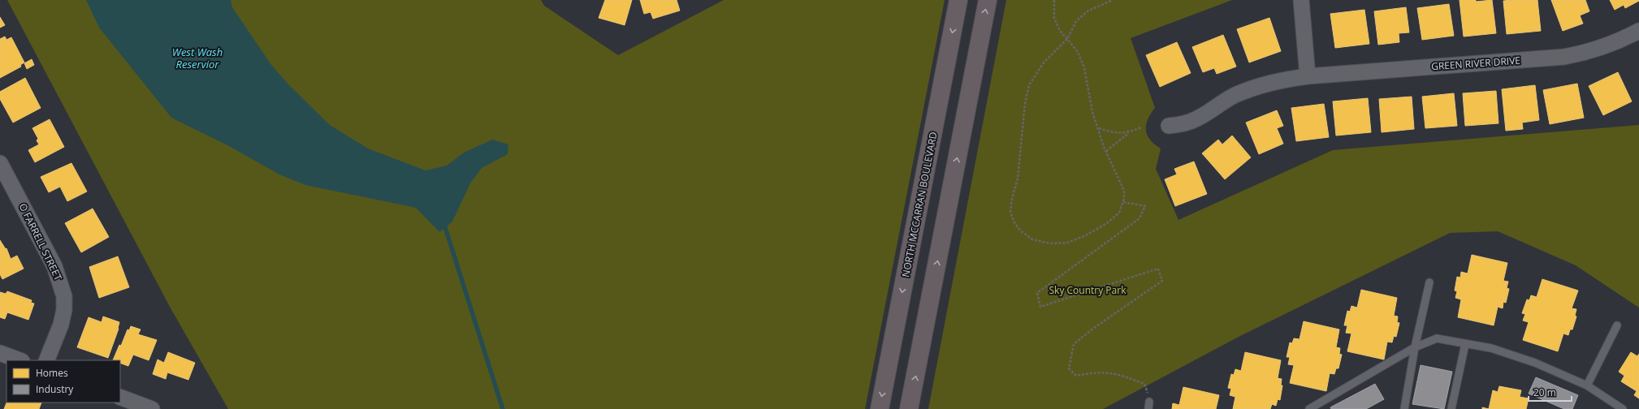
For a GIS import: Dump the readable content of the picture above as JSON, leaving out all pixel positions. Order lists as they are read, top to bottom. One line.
{"streets":{"main road":["NORTH MCCARRAN BOULEVARD"],"street":["GREEN RIVER DRIVE","O FARRELL STREET"]},"water":["West Wash Reservior"],"parks":["Sky Country Park"],"legend":["Homes","Industry"],"scale_bar":"20 m"}
